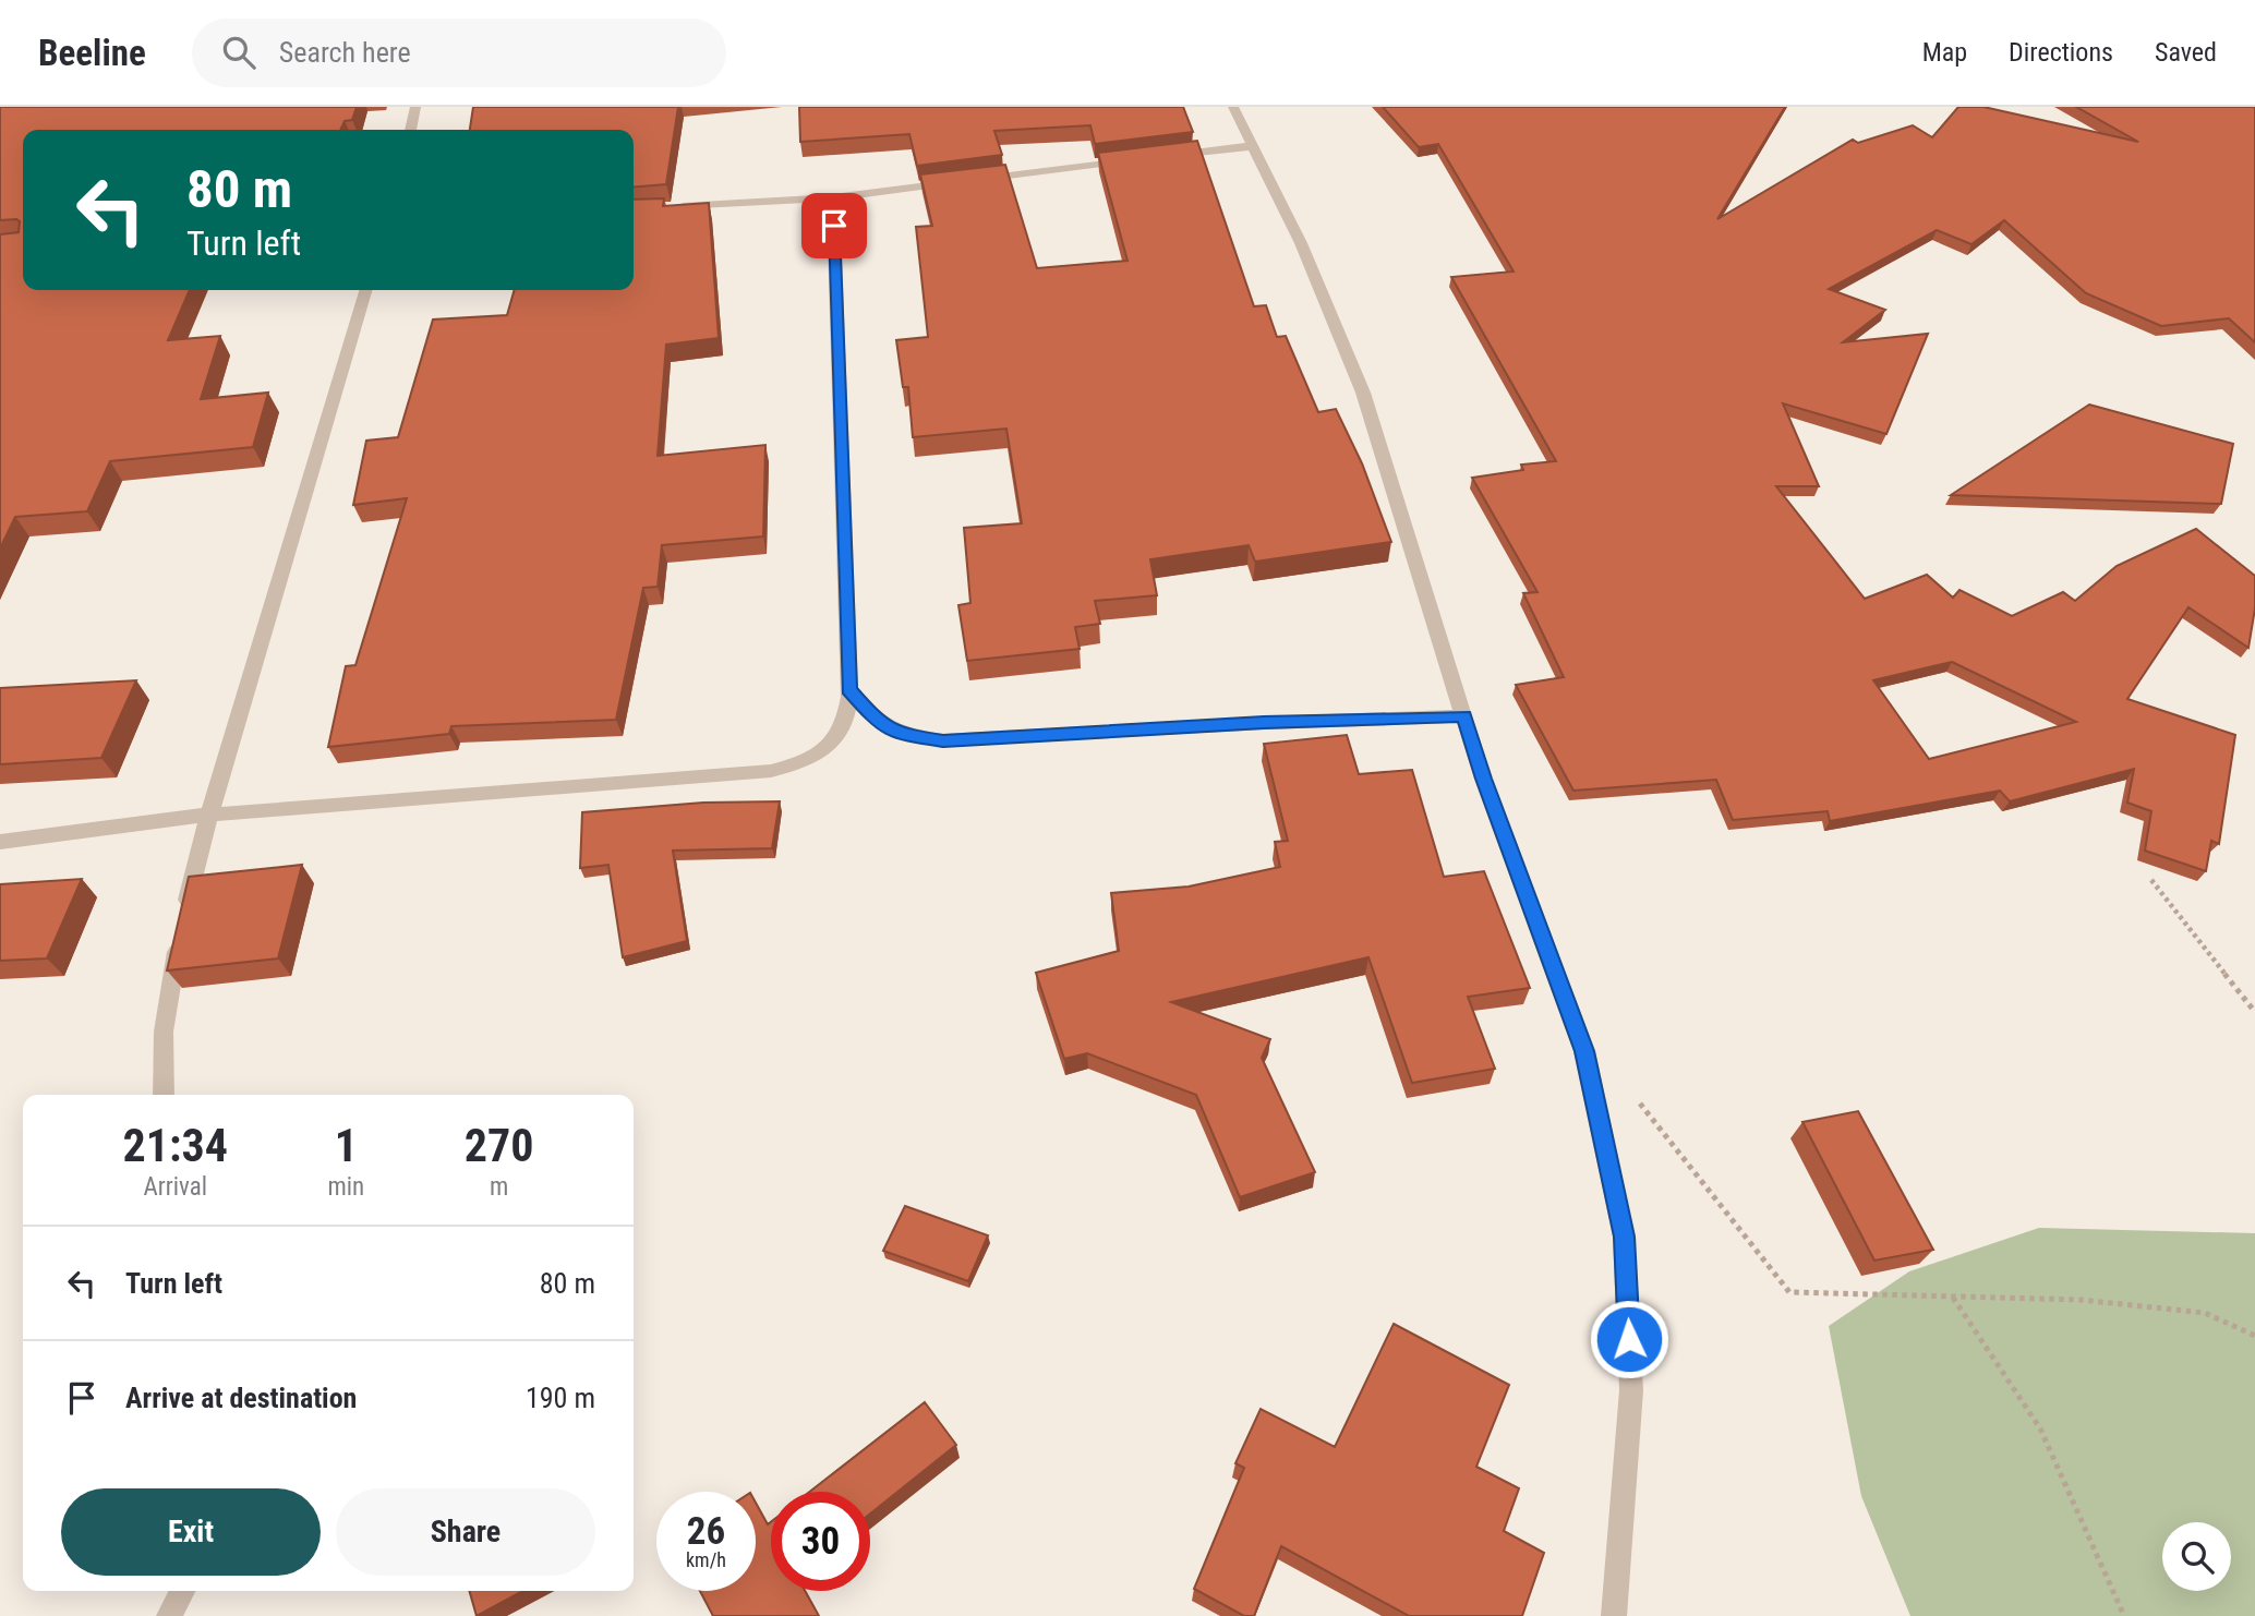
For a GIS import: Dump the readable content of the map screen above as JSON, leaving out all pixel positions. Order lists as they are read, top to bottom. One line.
{"page":{"header":"Beeline","search":"Search here","nav":["Map","Directions","Saved"],"turn":["80 m","Turn left"],"eta":["21:34","Arrival","1","min","270","m"],"list":[{"name":"Turn left","value":"80 m"},{"name":"Arrive at destination","value":"190 m"}],"buttons":["Exit","Share"],"speed":"26 km/h","limit":"30"}}
